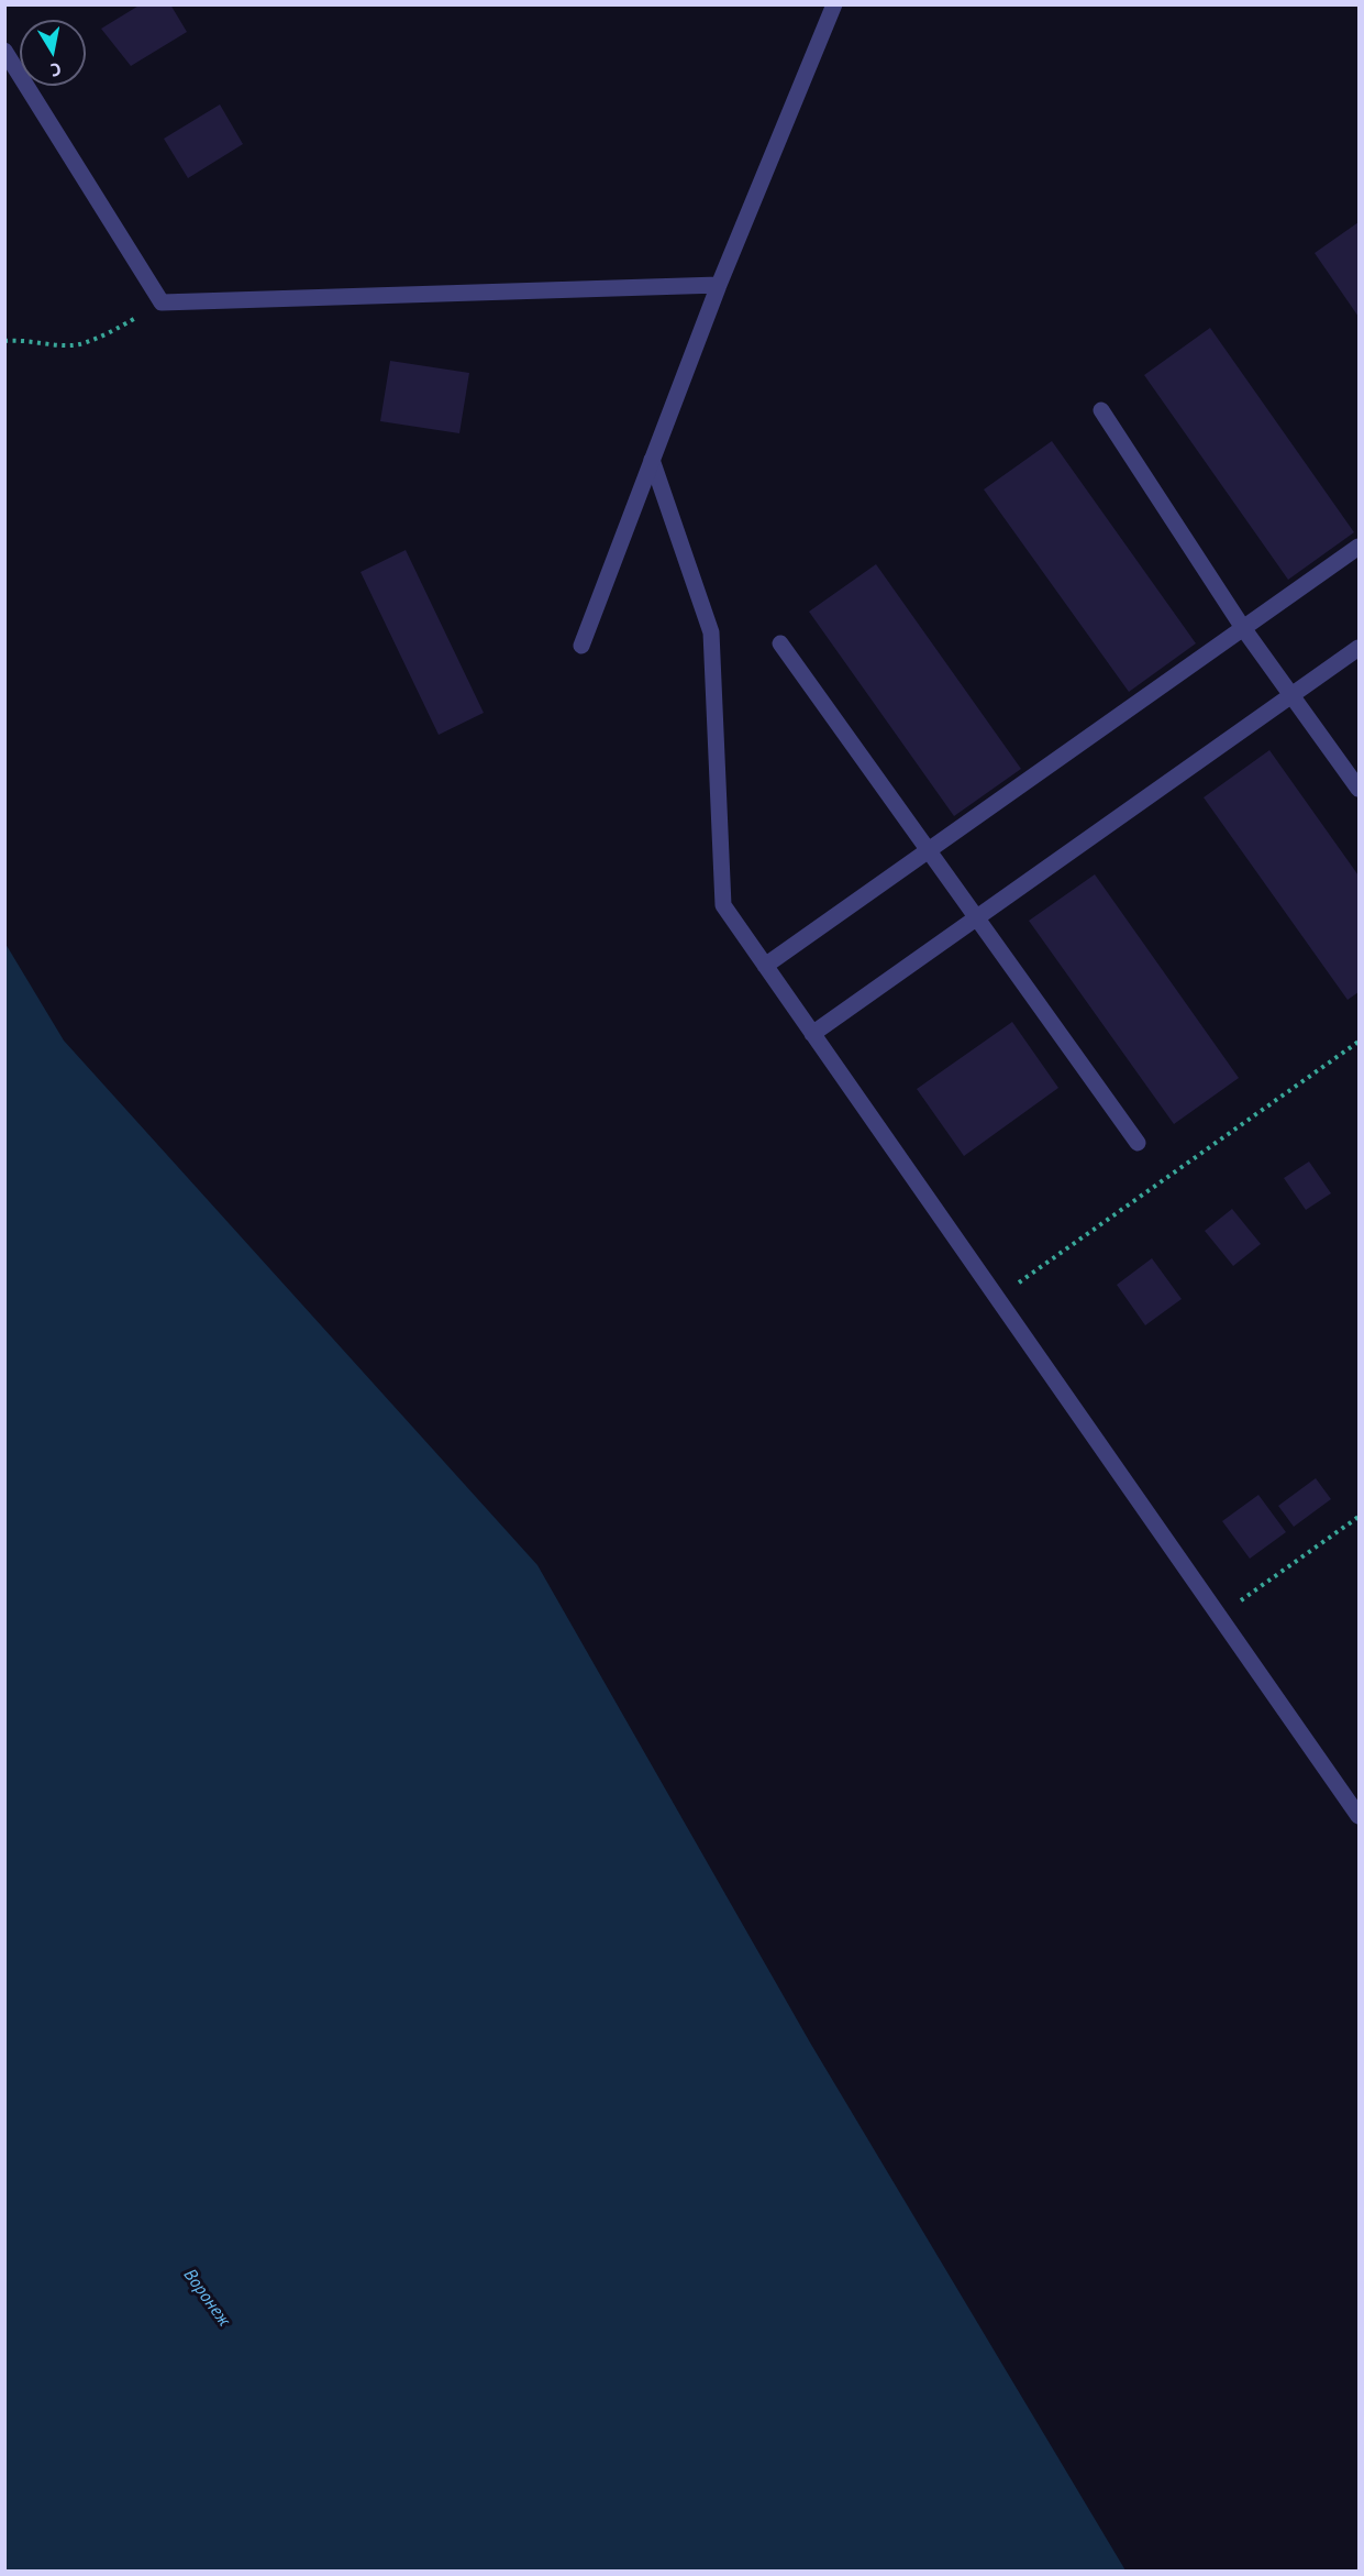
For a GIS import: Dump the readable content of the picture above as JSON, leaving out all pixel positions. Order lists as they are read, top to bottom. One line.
{"water":["Воронеж"],"north":"bottom"}
